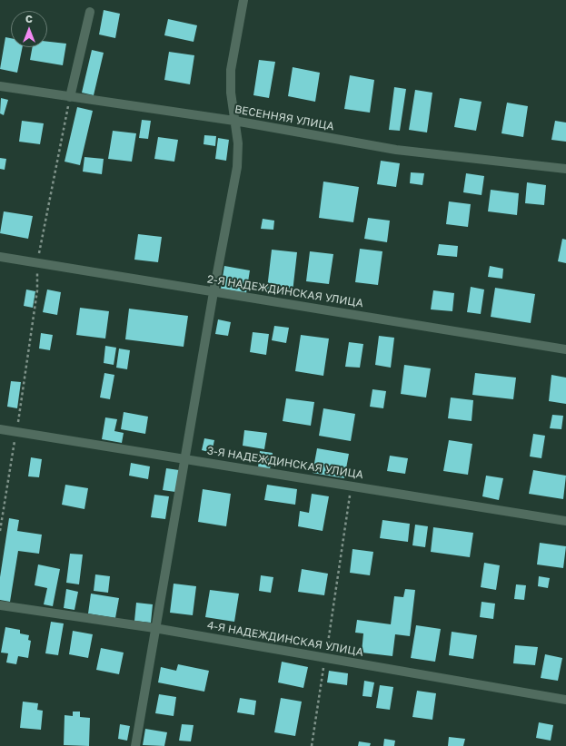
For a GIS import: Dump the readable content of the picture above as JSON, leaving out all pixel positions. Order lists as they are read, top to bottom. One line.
{"streets":{"street":["ВЕСЕННЯЯ УЛИЦА","2-Я НАДЕЖДИНСКАЯ УЛИЦА","3-Я НАДЕЖДИНСКАЯ УЛИЦА","4-Я НАДЕЖДИНСКАЯ УЛИЦА"]},"north":"top"}
